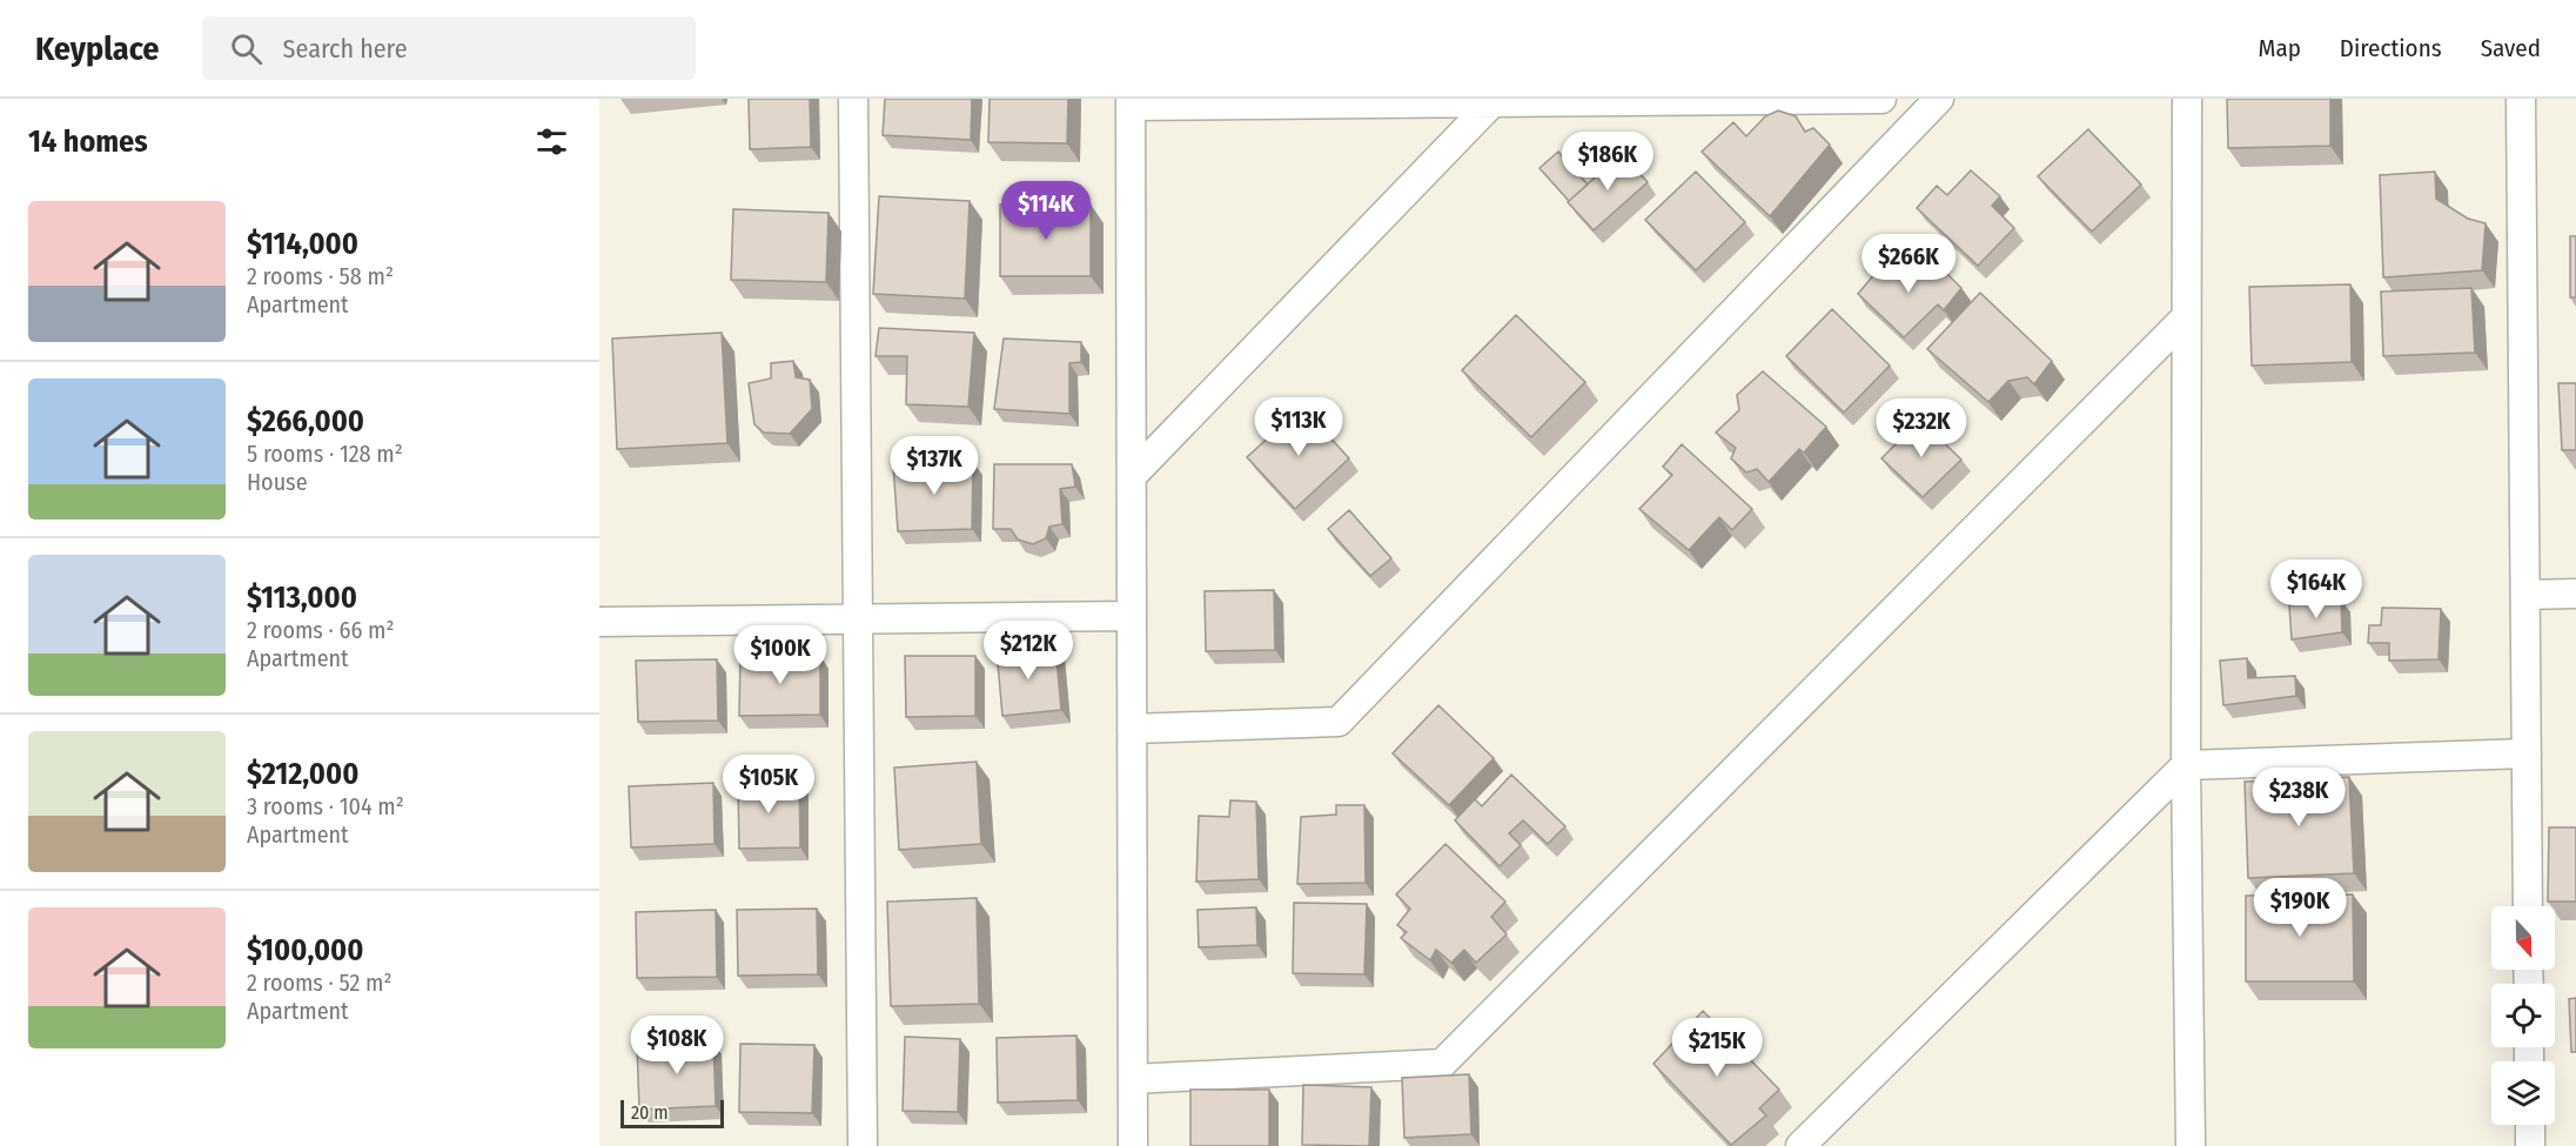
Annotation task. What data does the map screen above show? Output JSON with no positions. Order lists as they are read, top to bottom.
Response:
{
  "scale_bar": "20 m",
  "north": "bottom",
  "page": {
    "header": "Keyplace",
    "search": "Search here",
    "nav": ["Map", "Directions", "Saved"],
    "heading": "14 homes",
    "price": [
      "$186K",
      "$114K",
      "$266K",
      "$113K",
      "$232K",
      "$137K",
      "$164K",
      "$212K",
      "$100K",
      "$105K",
      "$238K",
      "$190K",
      "$108K",
      "$215K"
    ],
    "list": [
      {
        "name": "$114,000",
        "note": "2 rooms · 58 m² · Apartment"
      },
      {
        "name": "$266,000",
        "note": "5 rooms · 128 m² · House"
      },
      {
        "name": "$113,000",
        "note": "2 rooms · 66 m² · Apartment"
      },
      {
        "name": "$212,000",
        "note": "3 rooms · 104 m² · Apartment"
      },
      {
        "name": "$100,000",
        "note": "2 rooms · 52 m² · Apartment"
      }
    ],
    "scale": "20 m"
  }
}
